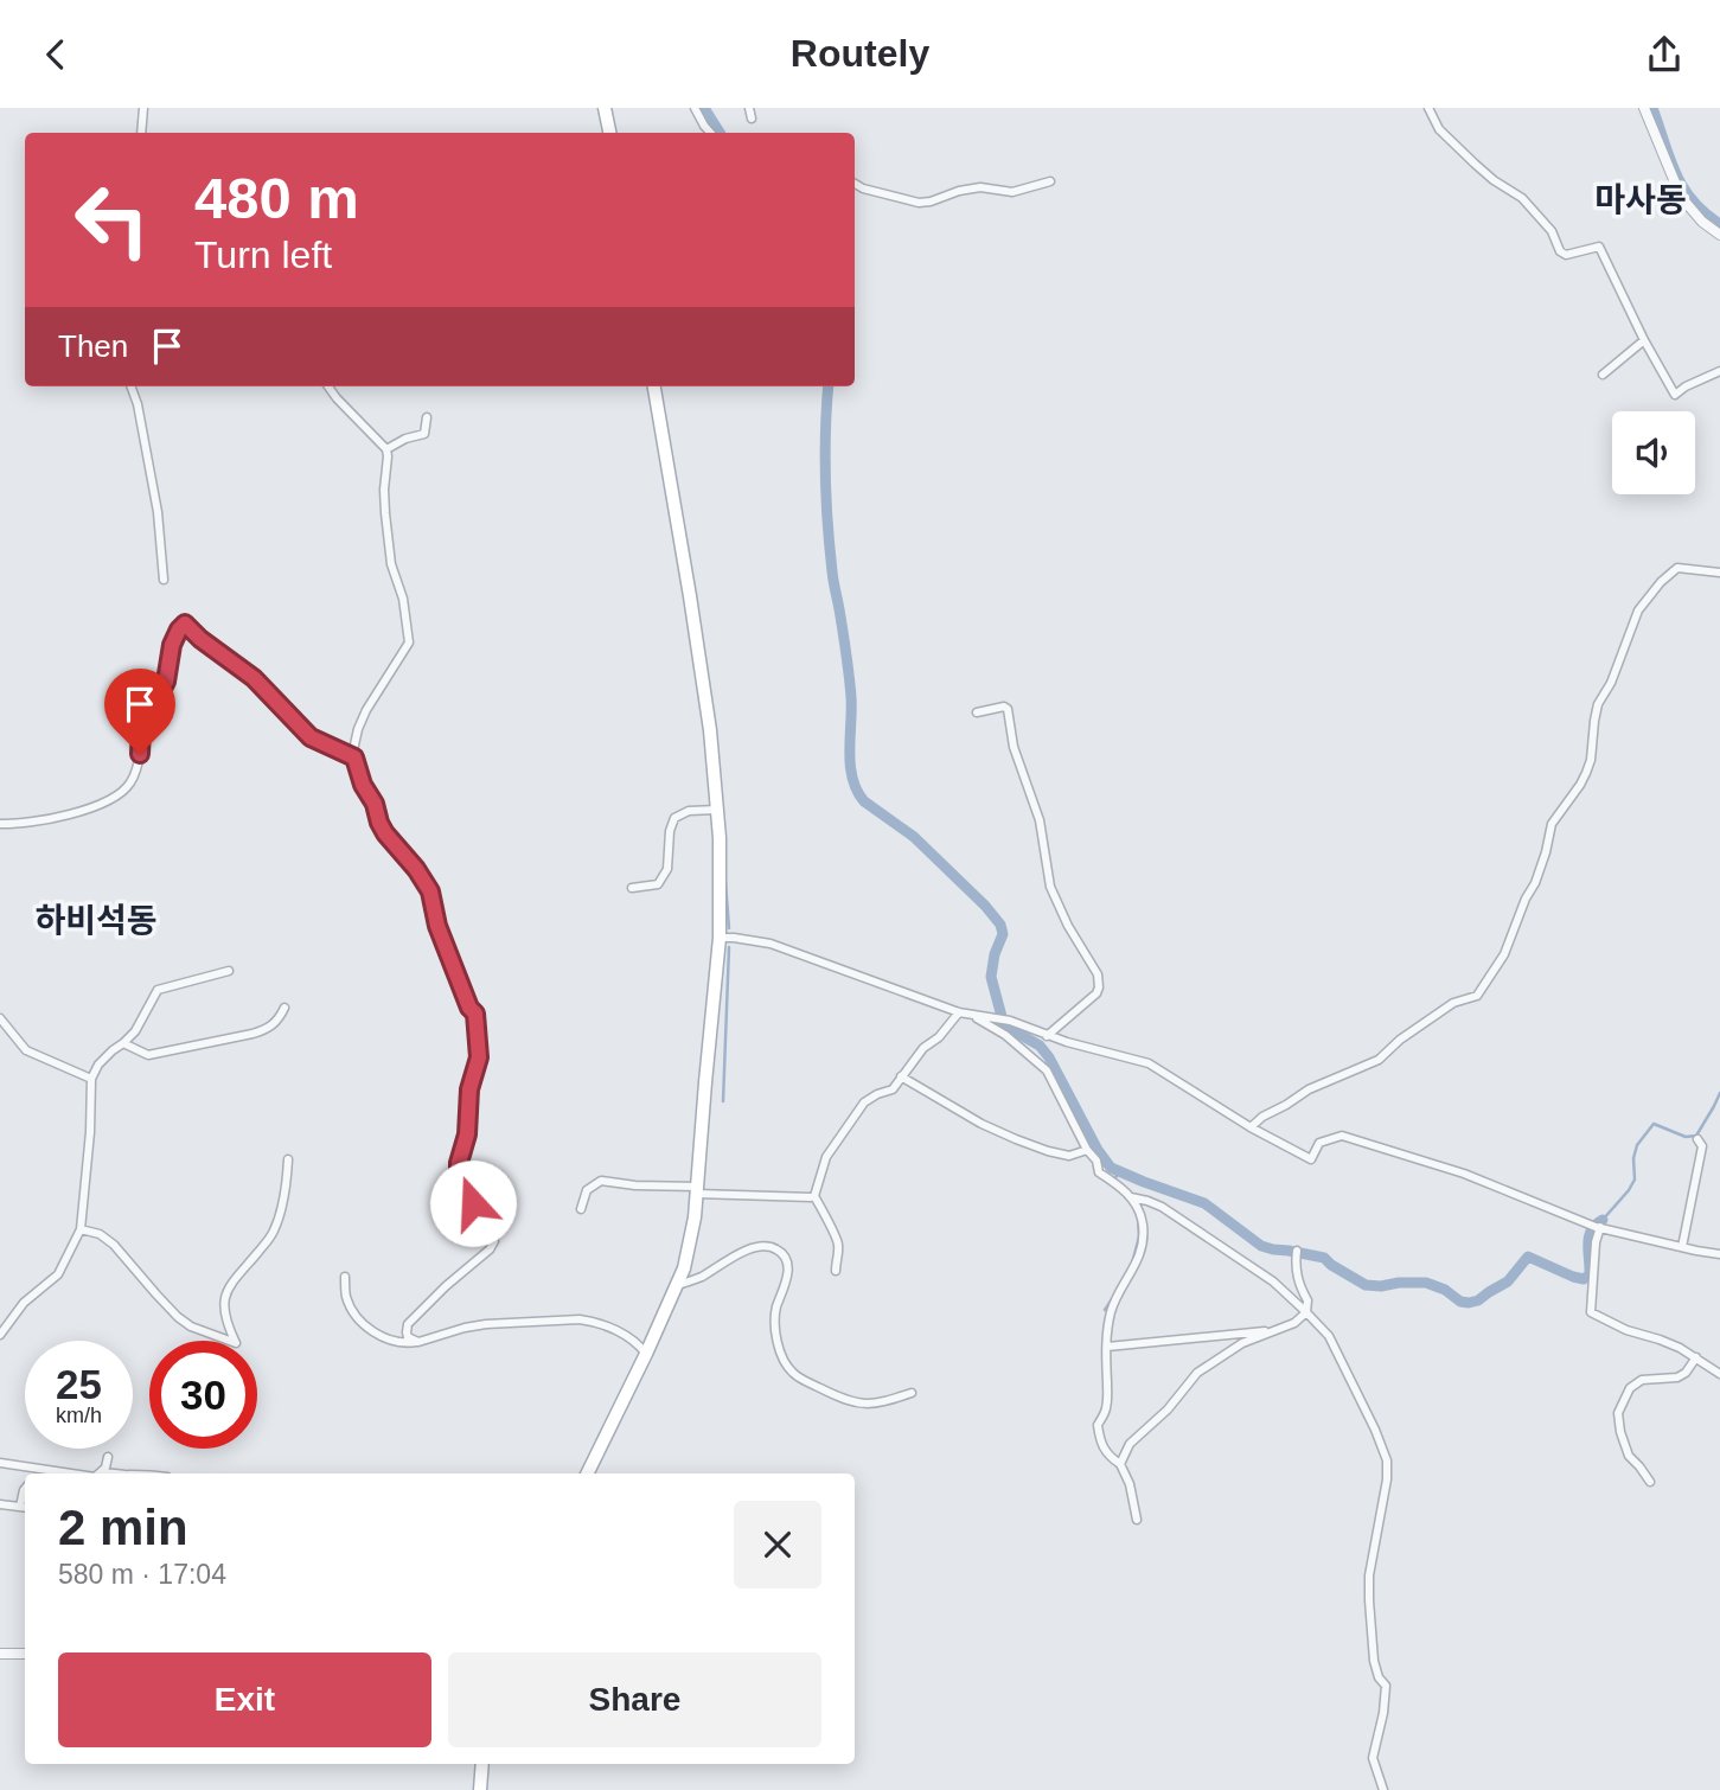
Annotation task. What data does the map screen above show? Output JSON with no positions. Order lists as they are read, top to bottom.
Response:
{
  "districts": ["마사동", "하비석동"],
  "page": {
    "header": "Routely",
    "turn": ["480 m", "Turn left"],
    "then": "Then",
    "speed": "25 km/h",
    "limit": "30",
    "heading": ["2 min", "580 m · 17:04"],
    "buttons": ["Exit", "Share"]
  }
}
